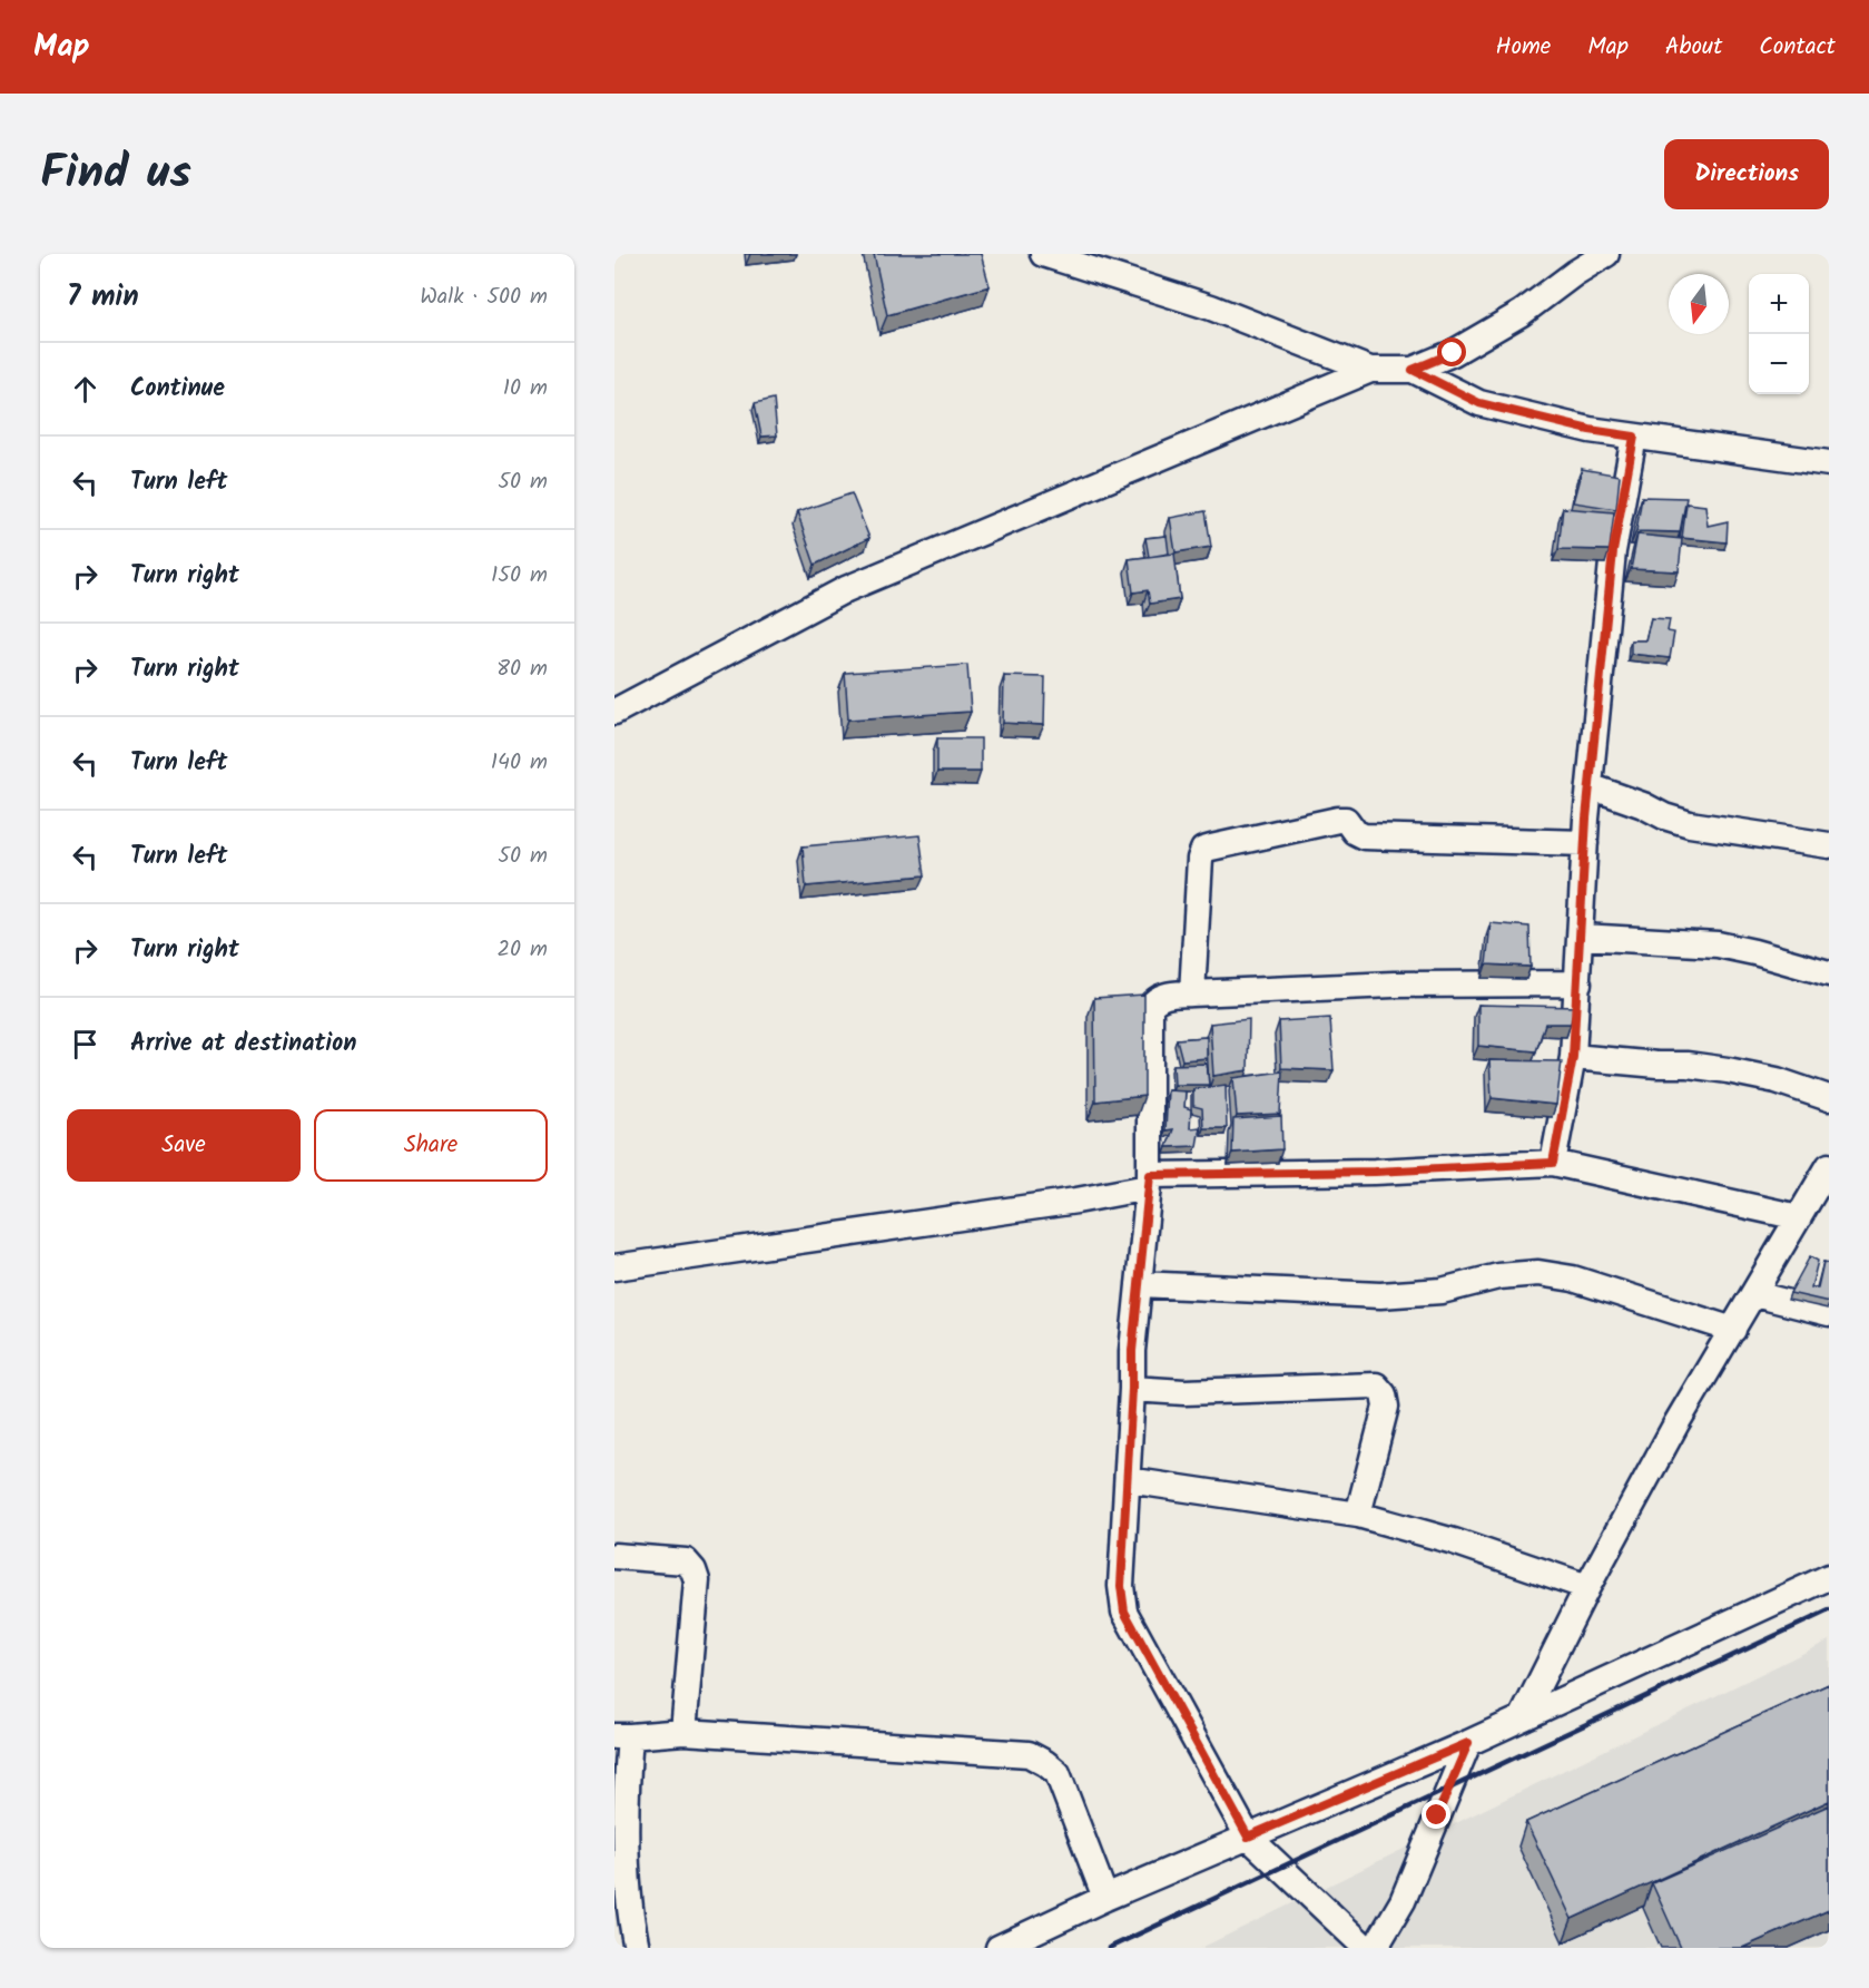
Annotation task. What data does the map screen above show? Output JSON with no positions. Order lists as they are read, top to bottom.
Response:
{
  "north": "bottom",
  "page": {
    "header": "Map",
    "nav": [
      "Home",
      "Map",
      "About",
      "Contact"
    ],
    "title": "Find us",
    "buttons": [
      "Directions",
      ["Save", "Share"]
    ],
    "heading": ["7 min", "Walk · 500 m"],
    "map_buttons": ["+", "−"],
    "list": [
      ["Continue", "10 m"],
      ["Turn left", "50 m"],
      ["Turn right", "150 m"],
      ["Turn right", "80 m"],
      ["Turn left", "140 m"],
      ["Turn left", "50 m"],
      ["Turn right", "20 m"],
      "Arrive at destination"
    ]
  }
}
